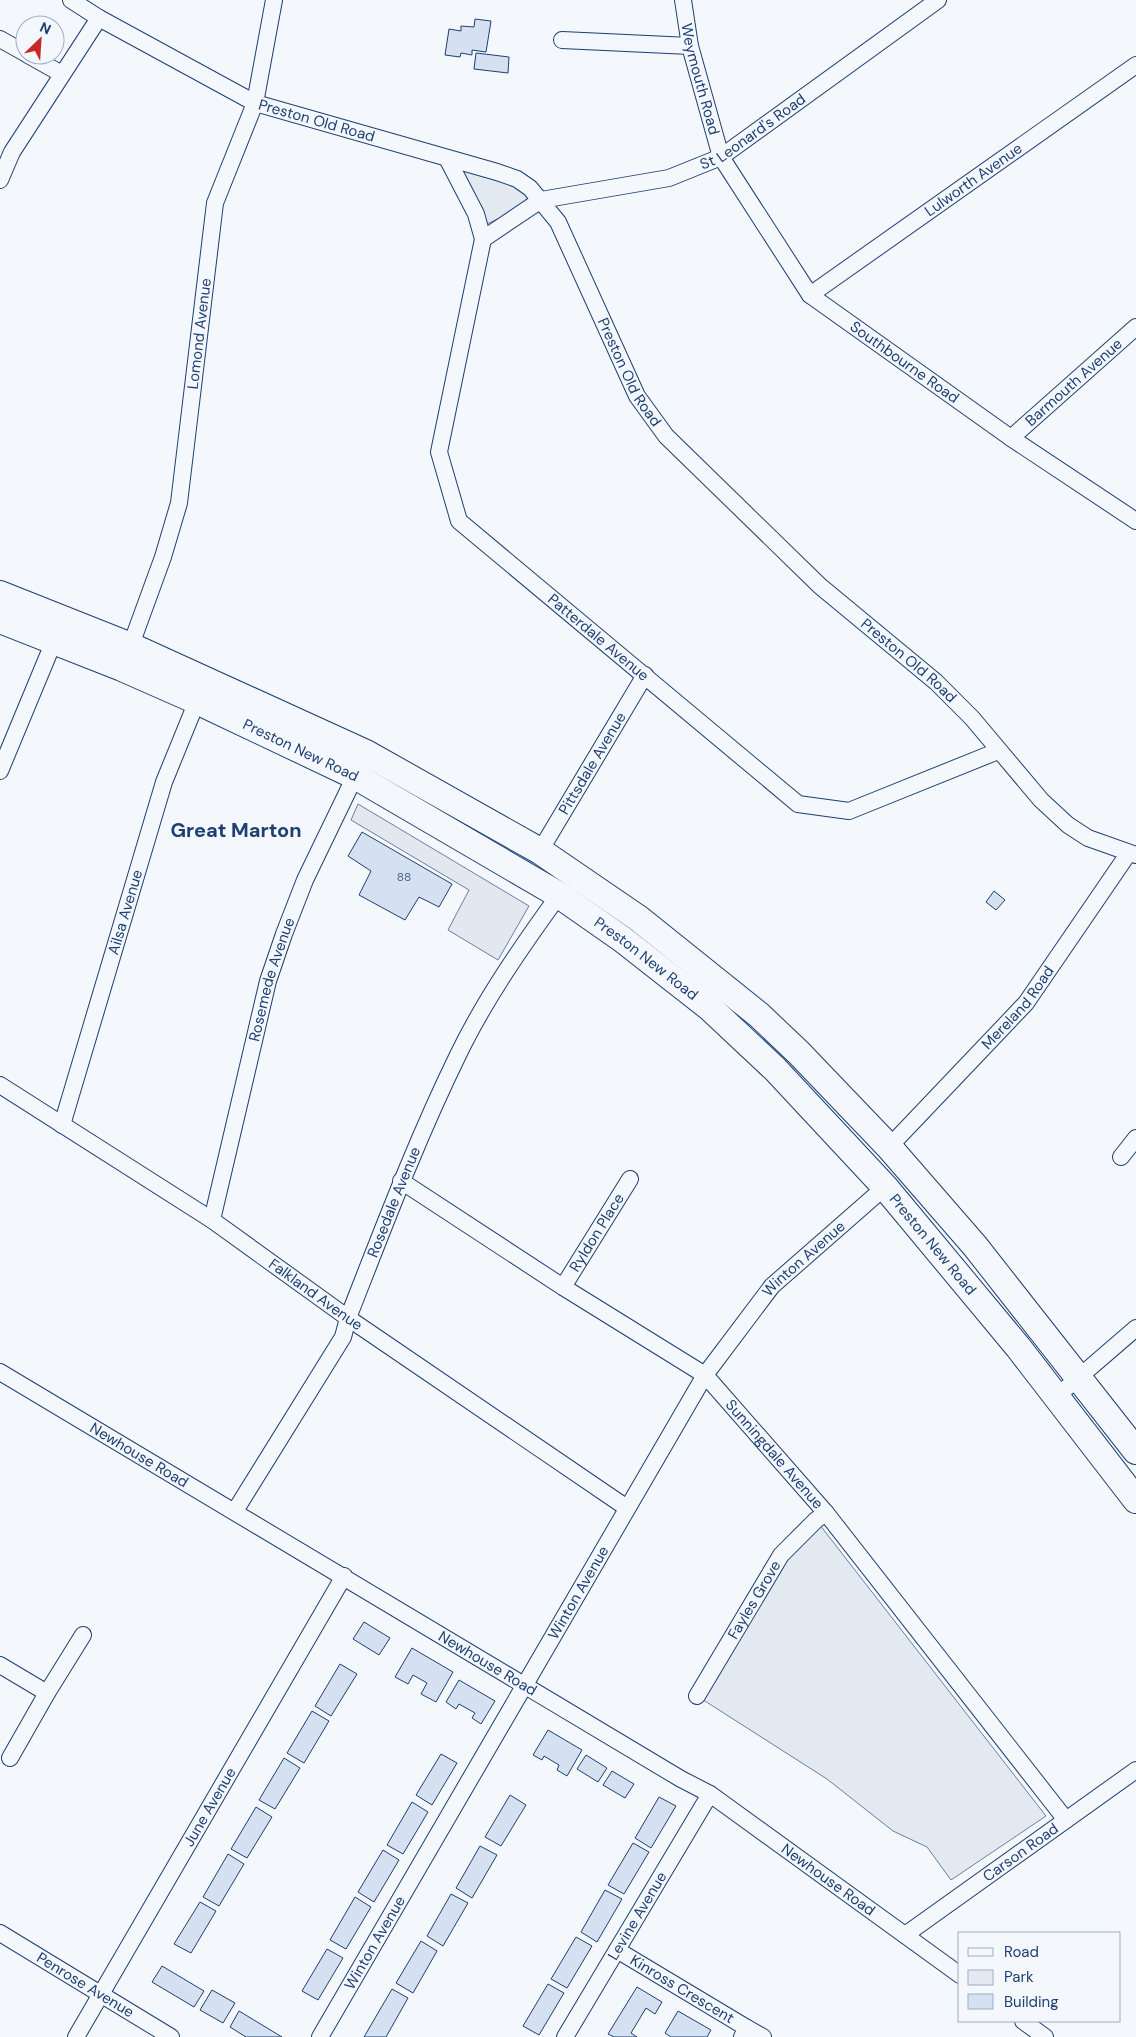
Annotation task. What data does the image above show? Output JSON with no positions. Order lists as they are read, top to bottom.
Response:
{
  "streets": {
    "highway": ["Preston New Road"],
    "street": [
      "Weymouth Road",
      "Preston Old Road",
      "St Leonard's Road",
      "Lulworth Avenue",
      "Lomond Avenue",
      "Southbourne Road",
      "Barmouth Avenue",
      "Patterdale Avenue",
      "Pittsdale Avenue",
      "Ailsa Avenue",
      "Rosemede Avenue",
      "Mereland Road",
      "Rosedale Avenue",
      "Ryldon Place",
      "Winton Avenue",
      "Falkland Avenue",
      "Newhouse Road",
      "Sunningdale Avenue",
      "Fayles Grove",
      "June Avenue",
      "Carson Road",
      "Levine Avenue",
      "Penrose Avenue",
      "Kinross Crescent"
    ]
  },
  "crossings": [
    ["Weymouth Road", "St Leonard's Road"],
    ["Weymouth Road", "Southbourne Road"],
    ["Preston Old Road", "St Leonard's Road"],
    ["Preston Old Road", "Lomond Avenue"],
    ["Preston Old Road", "Patterdale Avenue"],
    ["Preston Old Road", "Mereland Road"],
    ["St Leonard's Road", "Southbourne Road"],
    ["Lulworth Avenue", "Southbourne Road"],
    ["Lomond Avenue", "Preston New Road"],
    ["Southbourne Road", "Barmouth Avenue"],
    ["Patterdale Avenue", "Pittsdale Avenue"],
    ["Preston New Road", "Pittsdale Avenue"],
    ["Preston New Road", "Ailsa Avenue"],
    ["Preston New Road", "Rosemede Avenue"],
    ["Preston New Road", "Mereland Road"],
    ["Preston New Road", "Rosedale Avenue"],
    ["Preston New Road", "Winton Avenue"],
    ["Ailsa Avenue", "Falkland Avenue"],
    ["Rosemede Avenue", "Falkland Avenue"],
    ["Rosedale Avenue", "Falkland Avenue"],
    ["Rosedale Avenue", "Newhouse Road"],
    ["Rosedale Avenue", "Sunningdale Avenue"],
    ["Ryldon Place", "Sunningdale Avenue"],
    ["Winton Avenue", "Falkland Avenue"],
    ["Winton Avenue", "Newhouse Road"],
    ["Winton Avenue", "Sunningdale Avenue"],
    ["Newhouse Road", "June Avenue"],
    ["Newhouse Road", "Carson Road"],
    ["Newhouse Road", "Levine Avenue"],
    ["Sunningdale Avenue", "Fayles Grove"],
    ["Sunningdale Avenue", "Carson Road"],
    ["June Avenue", "Penrose Avenue"],
    ["Levine Avenue", "Kinross Crescent"]
  ],
  "districts": ["Great Marton"],
  "house_numbers": ["88"],
  "legend": ["Road", "Park", "Building"],
  "north": "top right"
}
